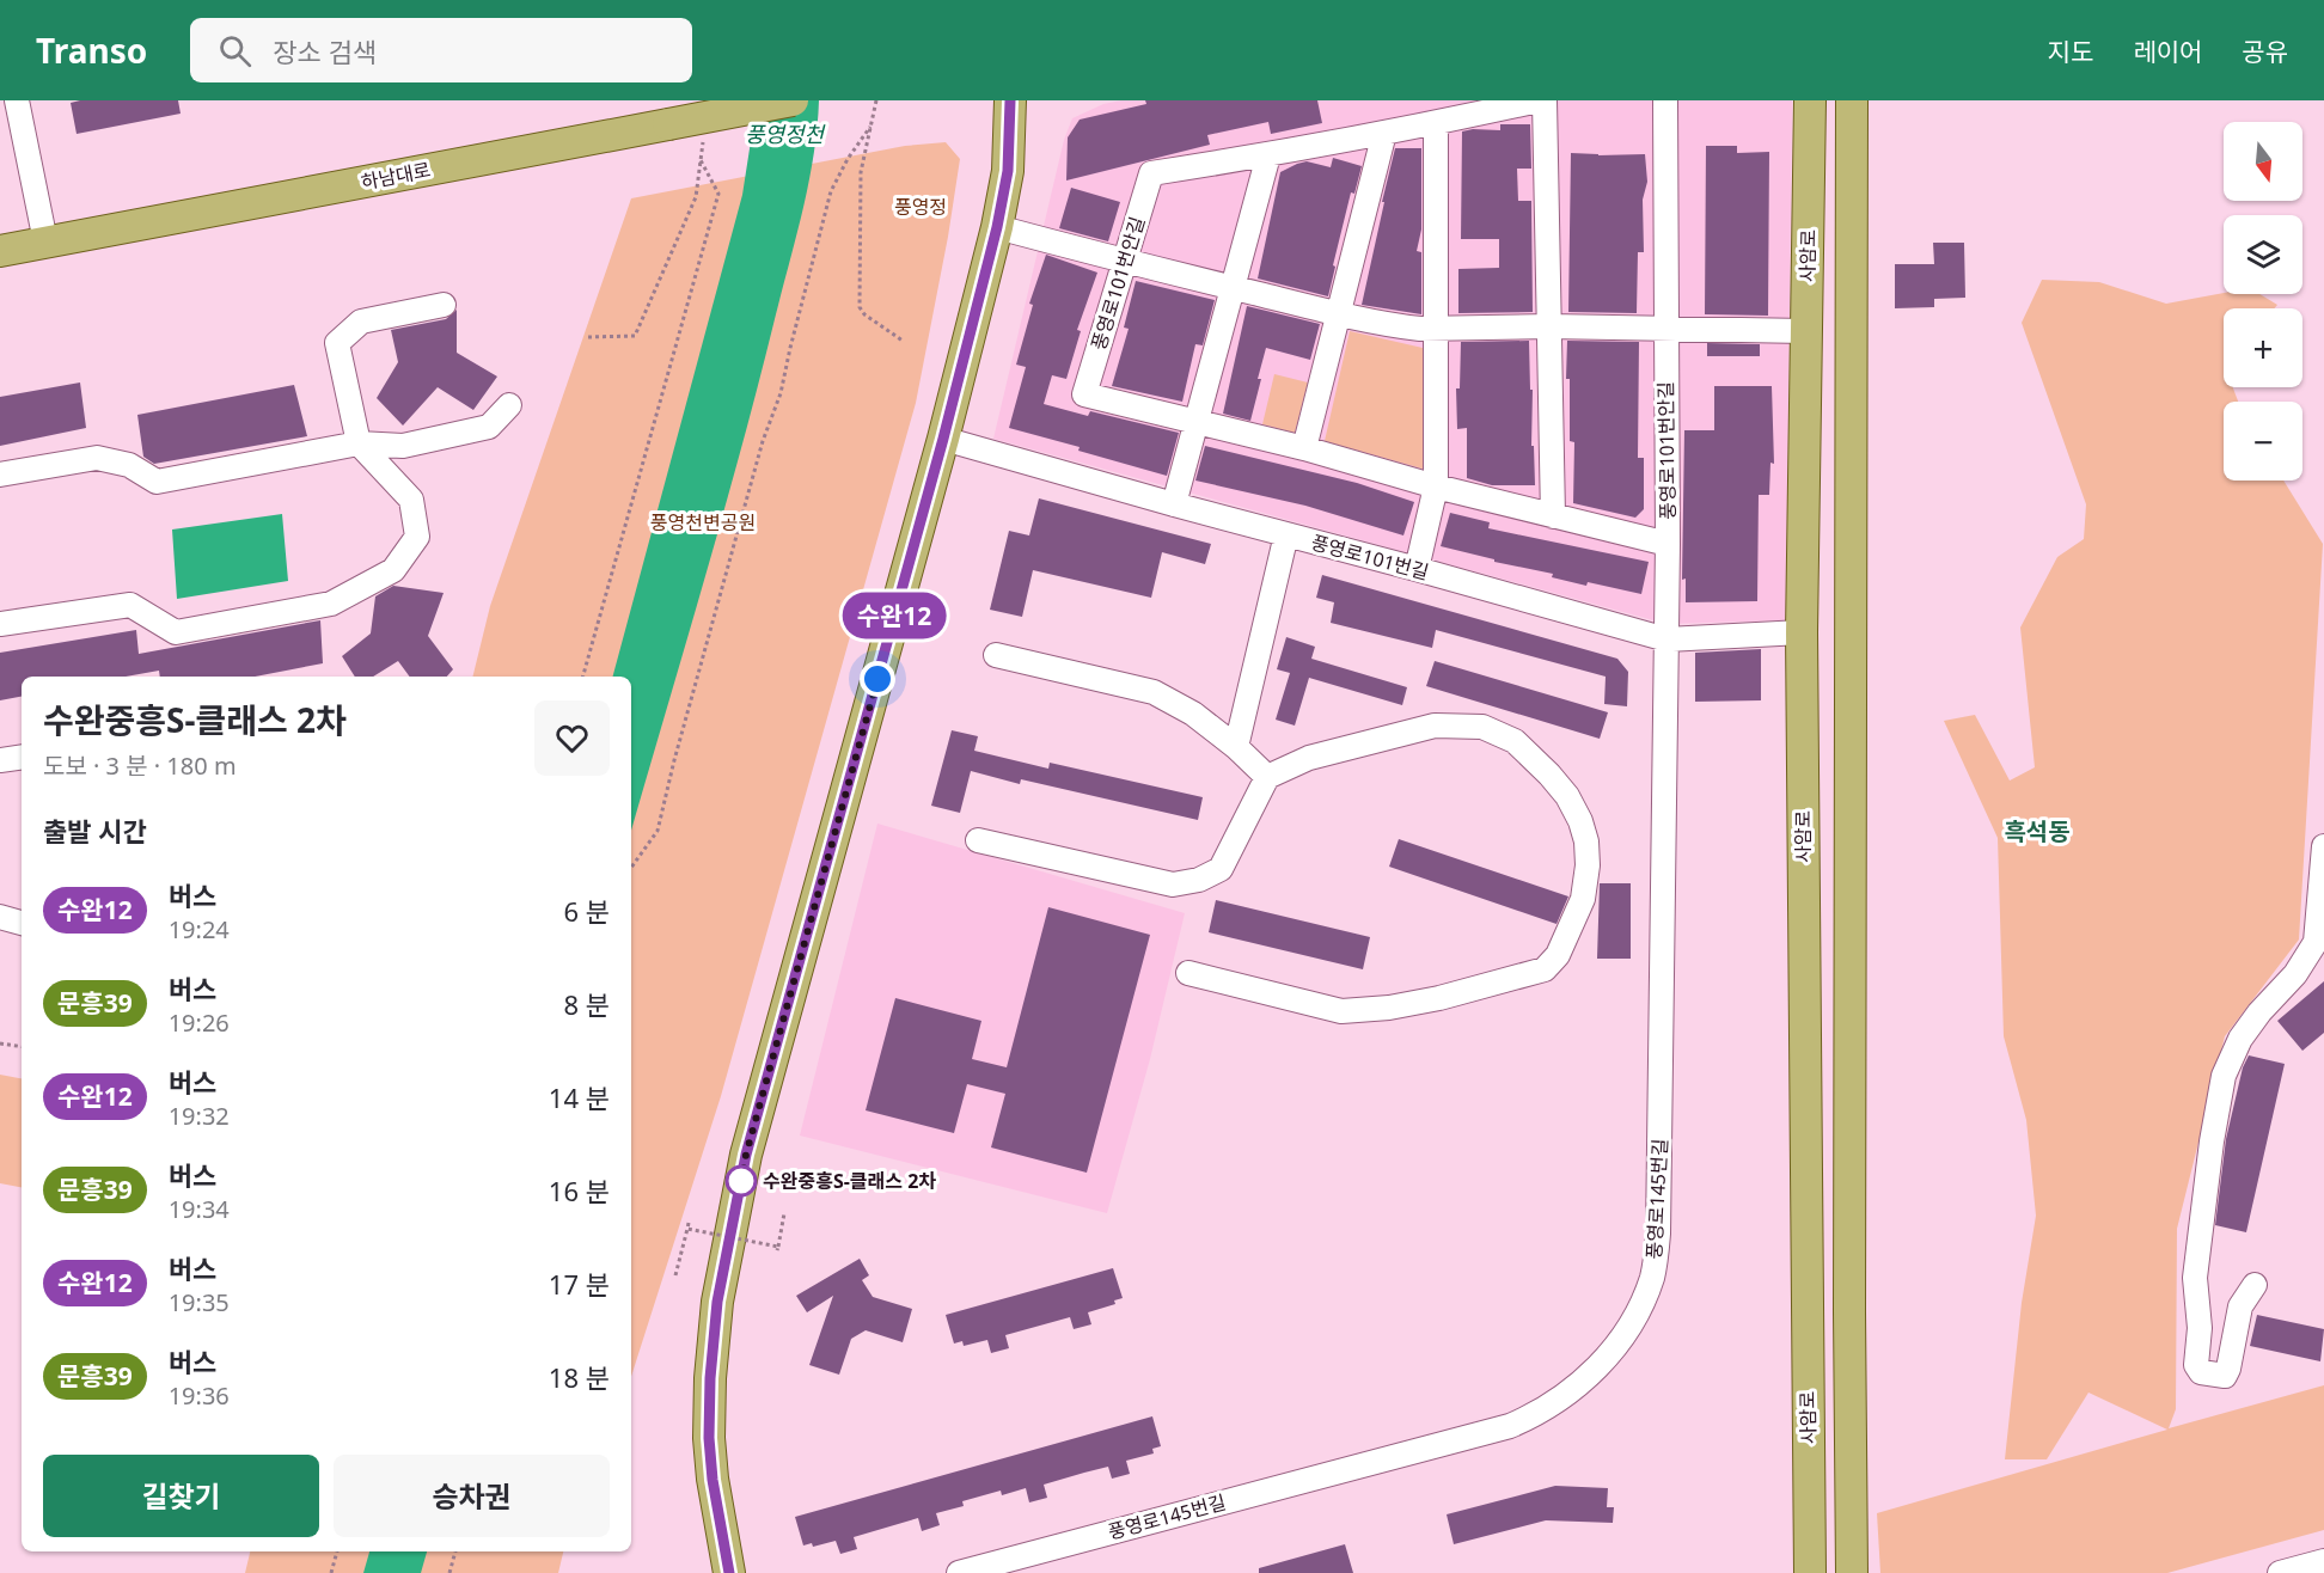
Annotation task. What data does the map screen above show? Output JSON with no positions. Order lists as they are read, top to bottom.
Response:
{
  "streets": {
    "main road": ["하남대로", "사암로"],
    "street": ["풍영로101번안길", "풍영로101번길", "풍영로145번길"]
  },
  "crossings": [
    ["사암로", "풍영로101번길"],
    ["풍영로101번안길", "풍영로101번길"],
    ["풍영로101번안길", "풍영로145번길"],
    ["풍영로101번길", "풍영로145번길"]
  ],
  "districts": ["흑석동"],
  "water": ["풍영정천"],
  "parks": ["풍영정", "풍영천변공원"],
  "places": ["수완중흥S-클래스 2차"],
  "lines": ["bus line 수완12"],
  "north": "bottom",
  "page": {
    "header": "Transo",
    "search": "장소 검색",
    "nav": ["지도", "레이어", "공유"],
    "on_map": "수완12",
    "map_buttons": ["+", "−"],
    "heading": [
      ["수완중흥S-클래스 2차", "도보 · 3 분 · 180 m"],
      "출발 시간"
    ],
    "list": [
      {
        "mark": "수완12",
        "name": "버스",
        "note": "19:24",
        "value": "6 분"
      },
      {
        "mark": "문흥39",
        "name": "버스",
        "note": "19:26",
        "value": "8 분"
      },
      {
        "mark": "수완12",
        "name": "버스",
        "note": "19:32",
        "value": "14 분"
      },
      {
        "mark": "문흥39",
        "name": "버스",
        "note": "19:34",
        "value": "16 분"
      },
      {
        "mark": "수완12",
        "name": "버스",
        "note": "19:35",
        "value": "17 분"
      },
      {
        "mark": "문흥39",
        "name": "버스",
        "note": "19:36",
        "value": "18 분"
      }
    ],
    "buttons": ["길찾기", "승차권"]
  }
}
